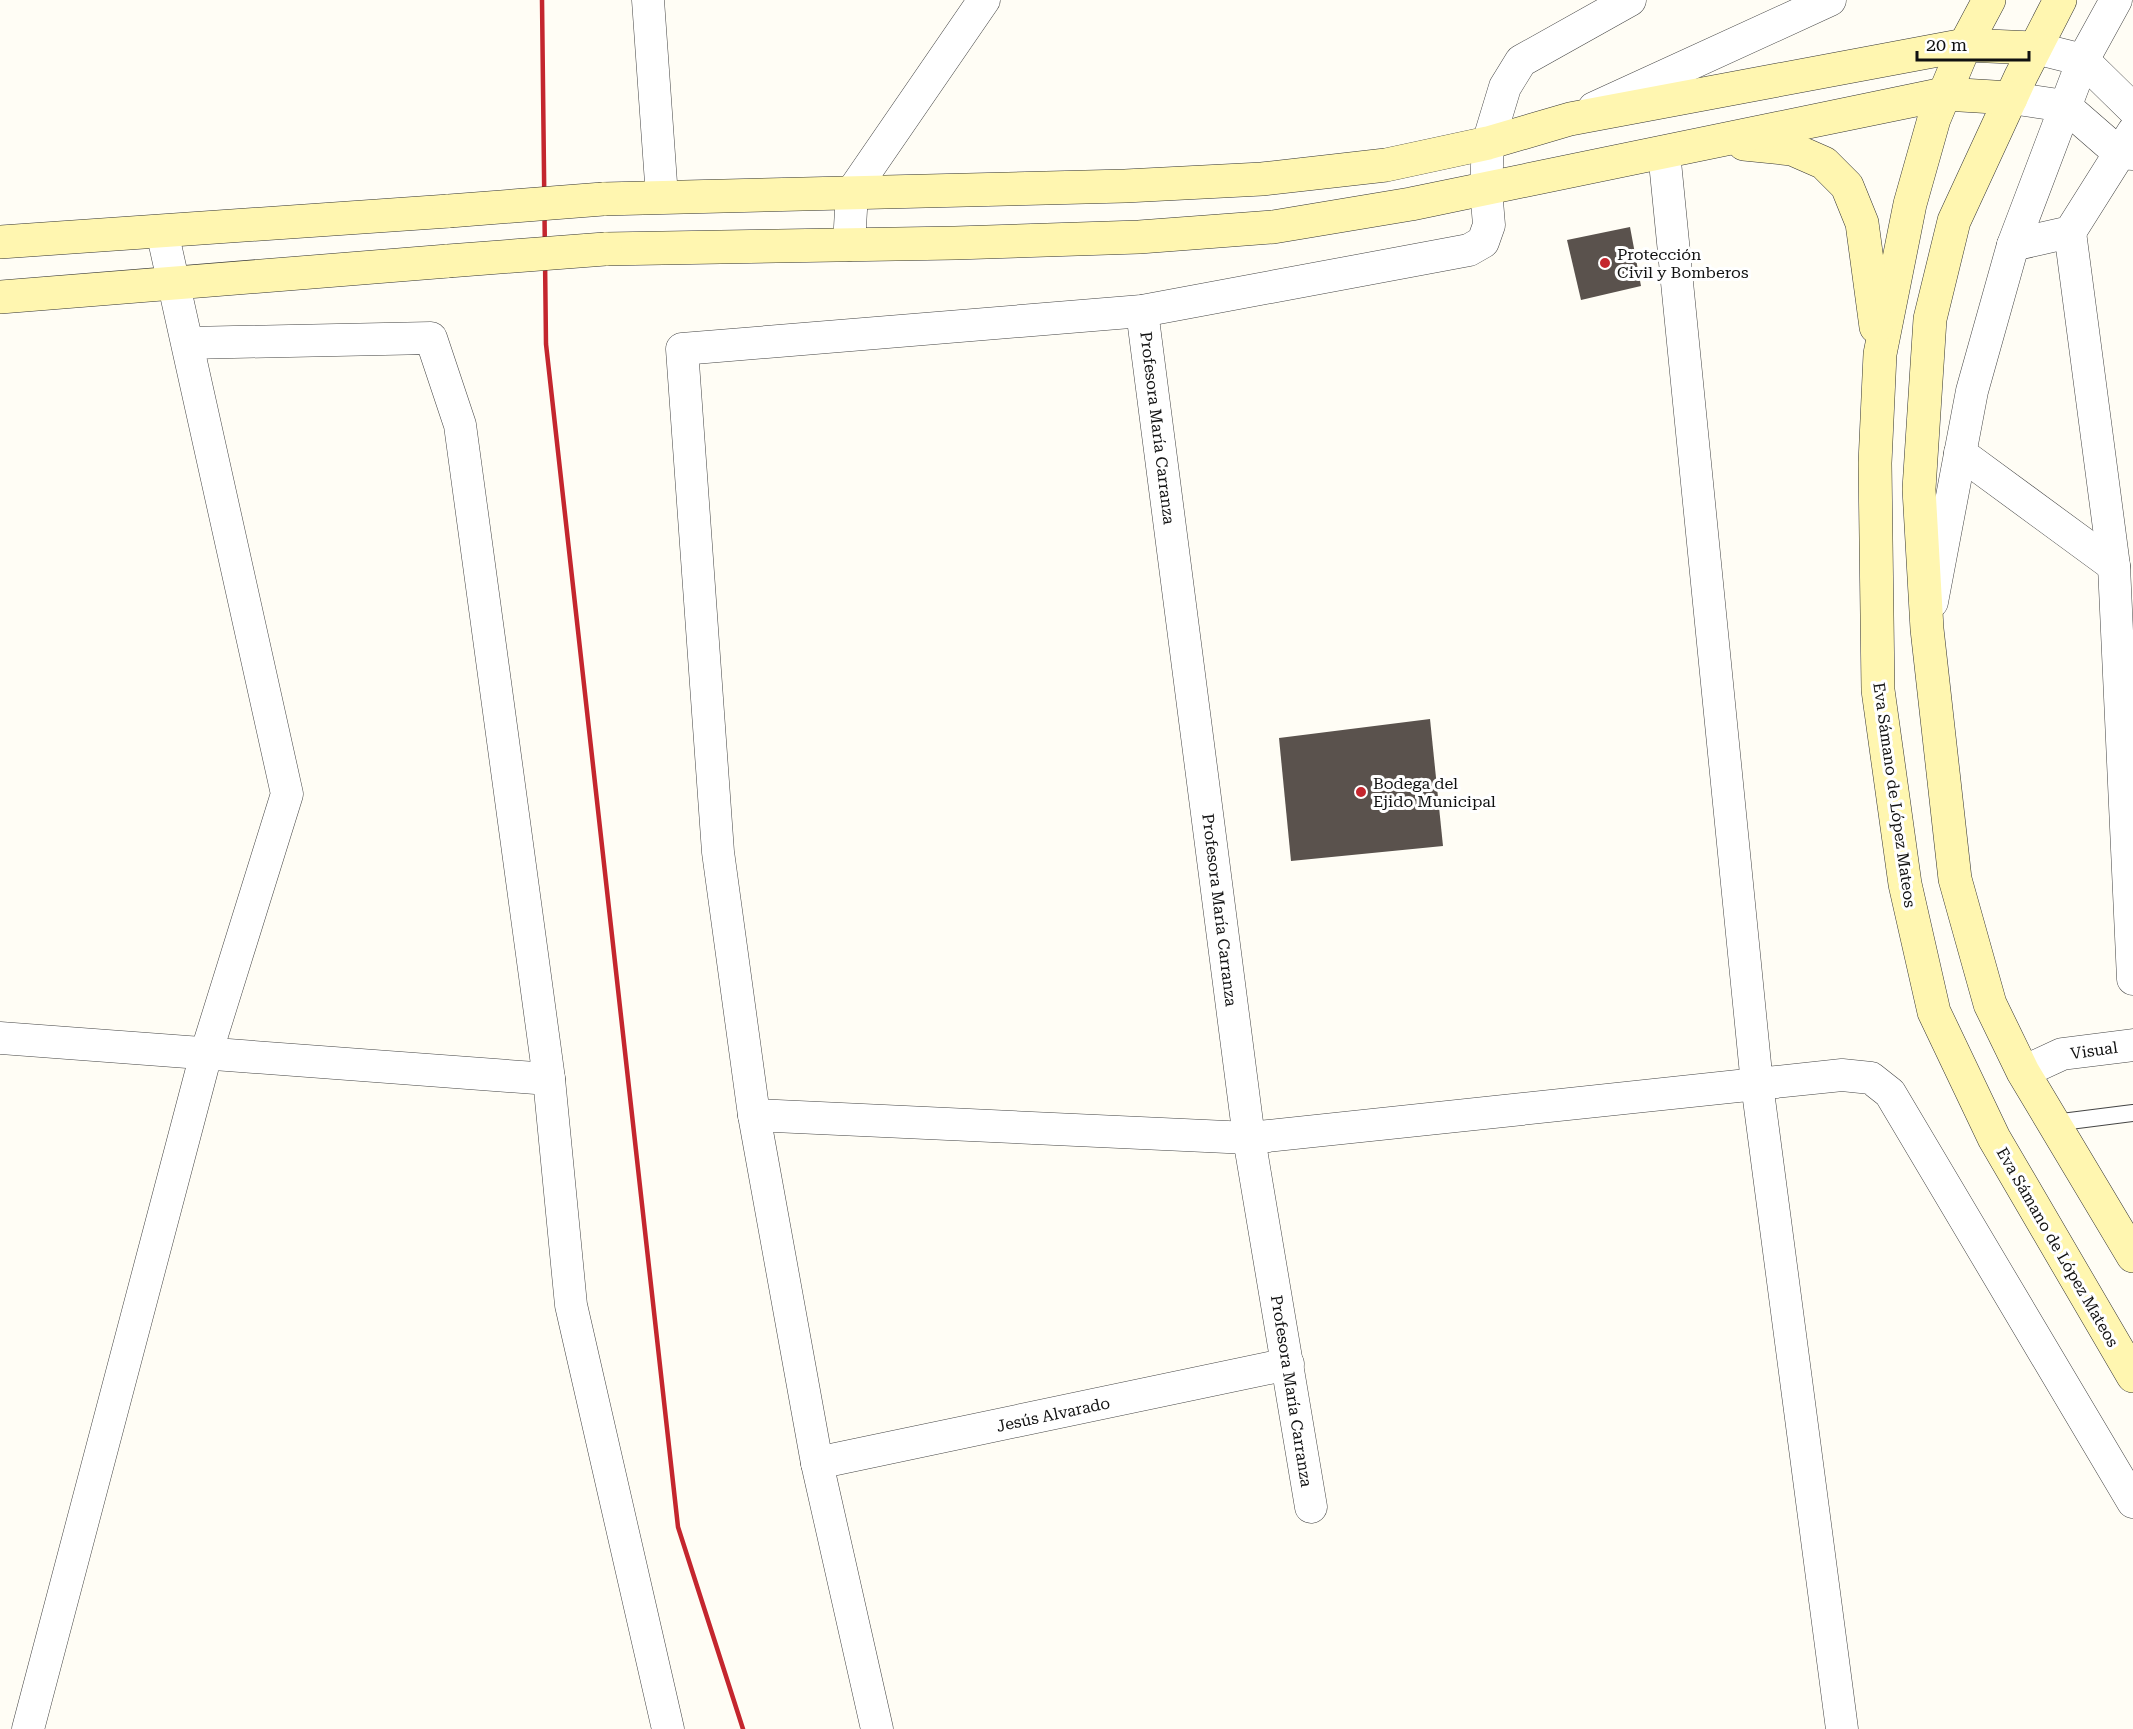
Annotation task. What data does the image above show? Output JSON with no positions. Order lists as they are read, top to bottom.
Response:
{
  "streets": {
    "main road": ["Eva Sámano de López Mateos"],
    "street": ["Profesora María Carranza", "Visual", "Jesús Alvarado"]
  },
  "crossings": [
    ["Profesora María Carranza", "Jesús Alvarado"]
  ],
  "places": ["Protección Civil y Bomberos", "Bodega del Ejido Municipal"],
  "scale_bar": "20 m"
}
